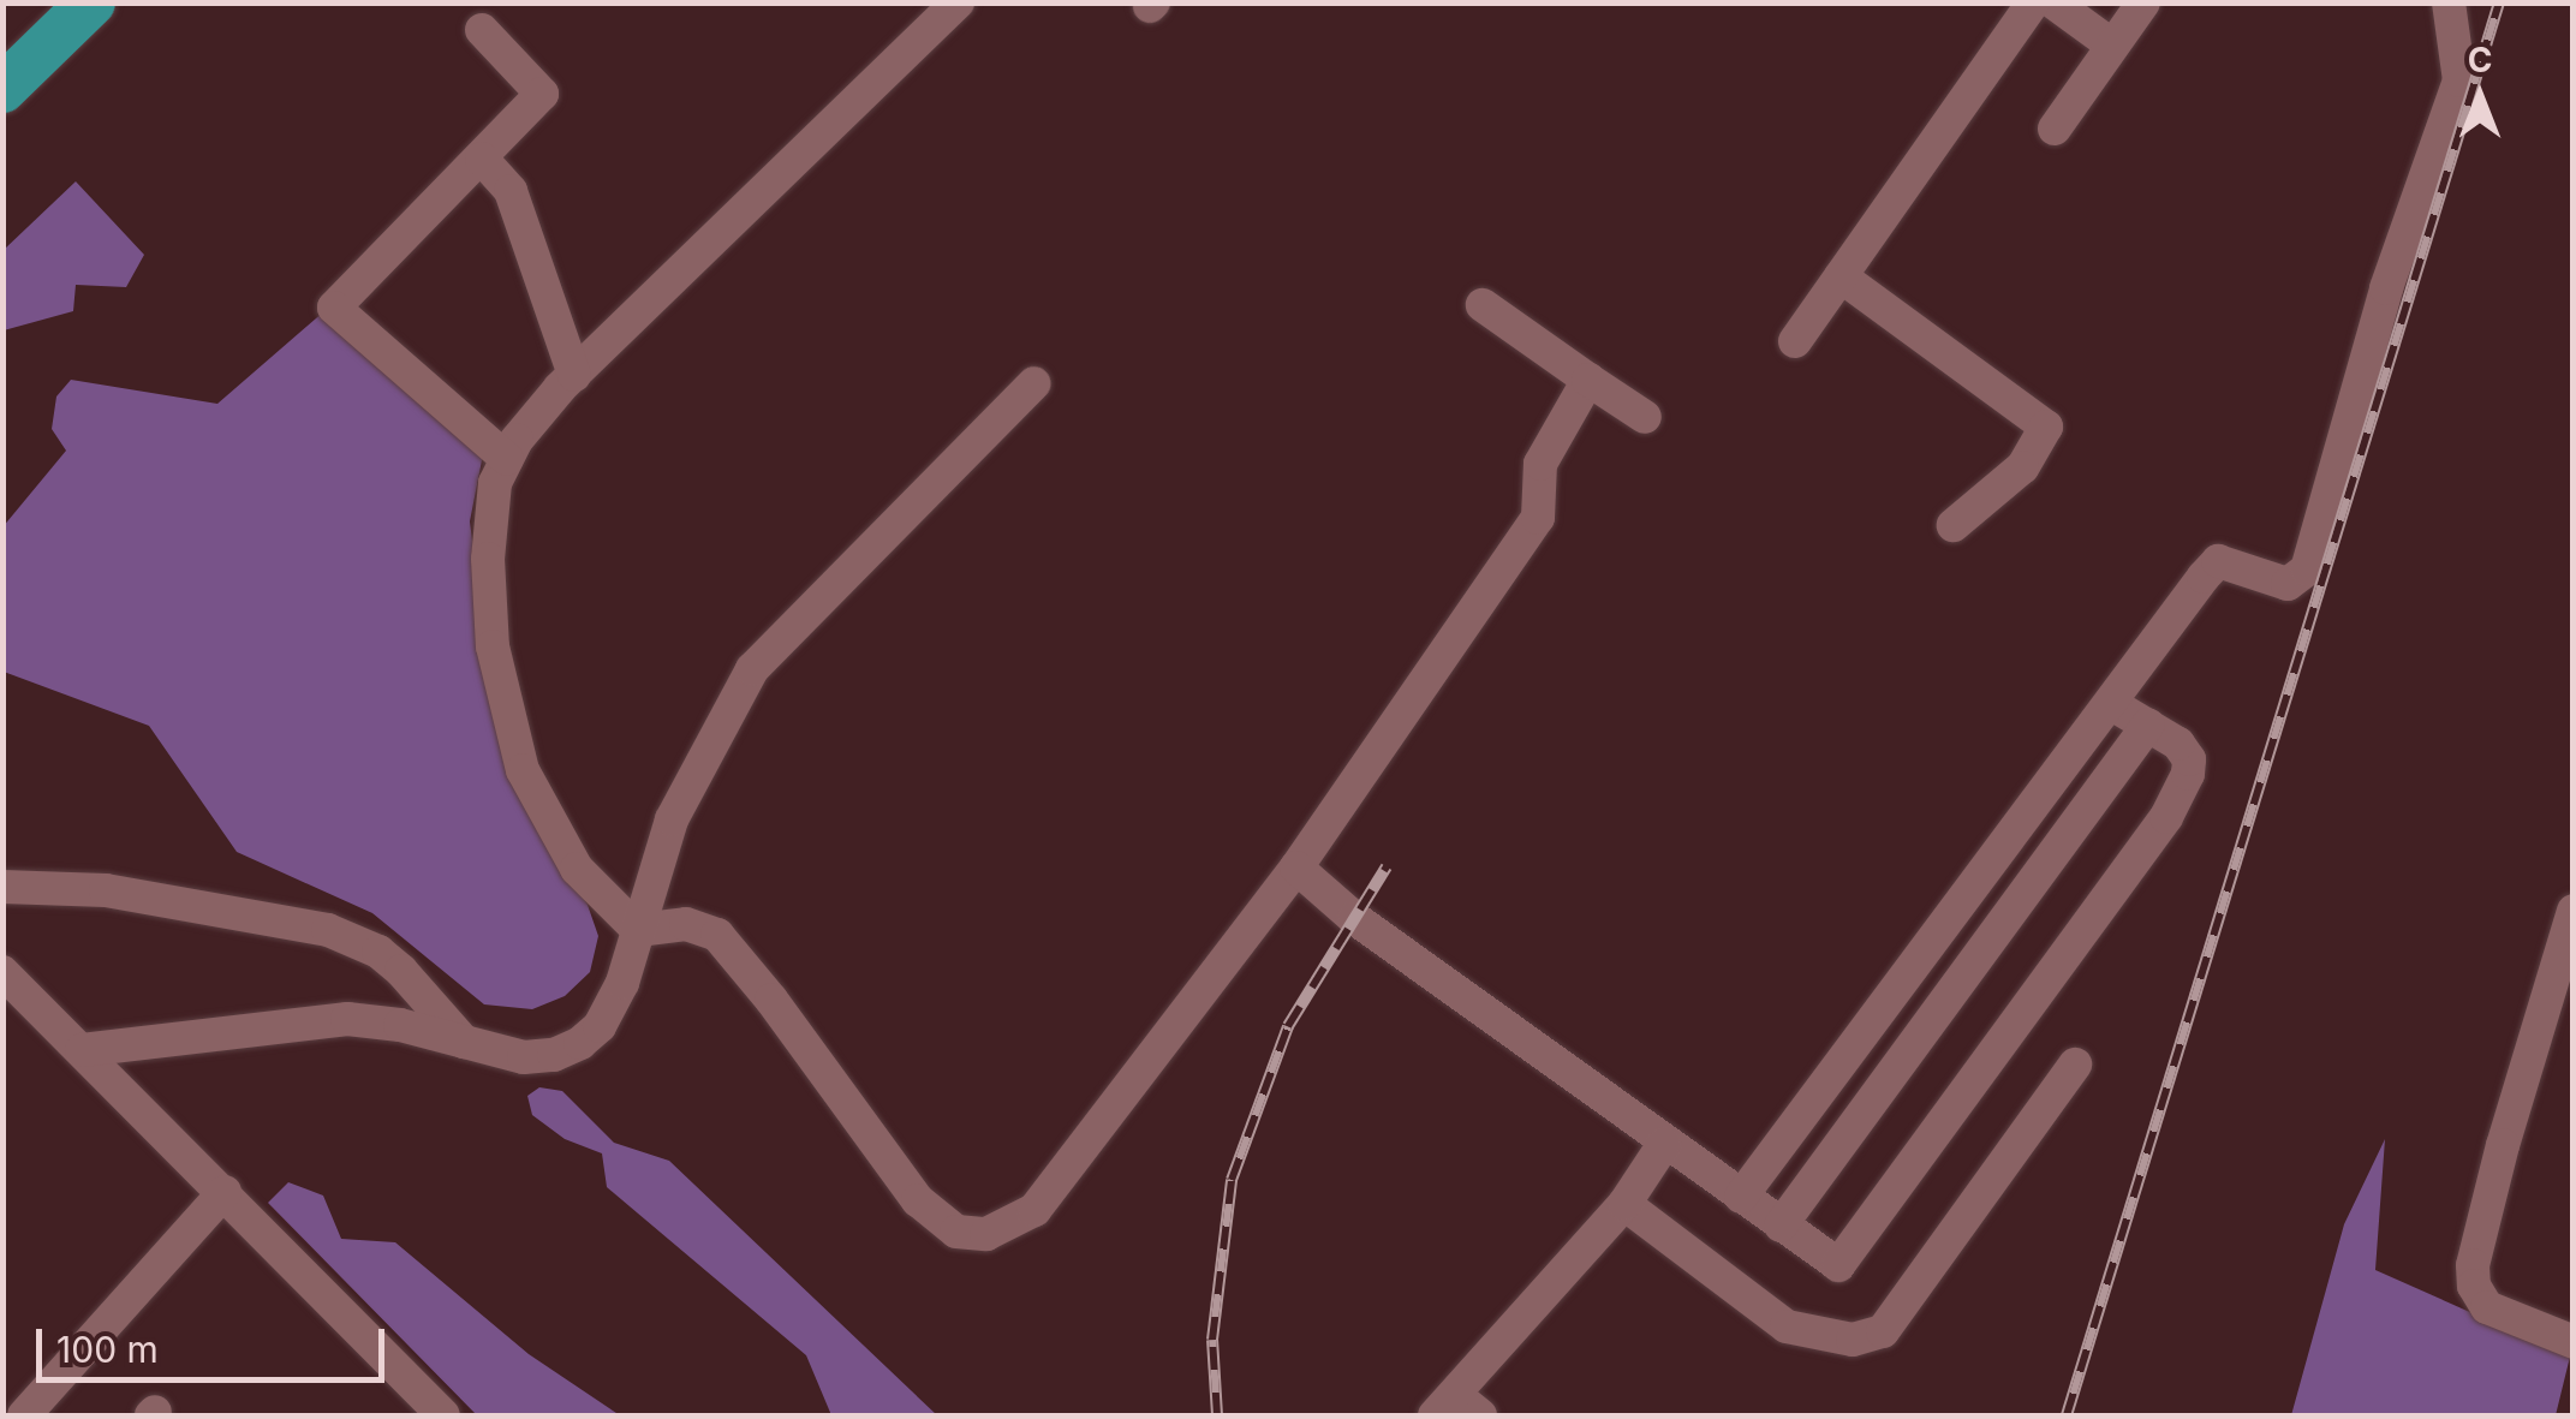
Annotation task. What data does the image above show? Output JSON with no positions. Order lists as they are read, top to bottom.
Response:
{
  "scale_bar": "100 m",
  "north": "top"
}
